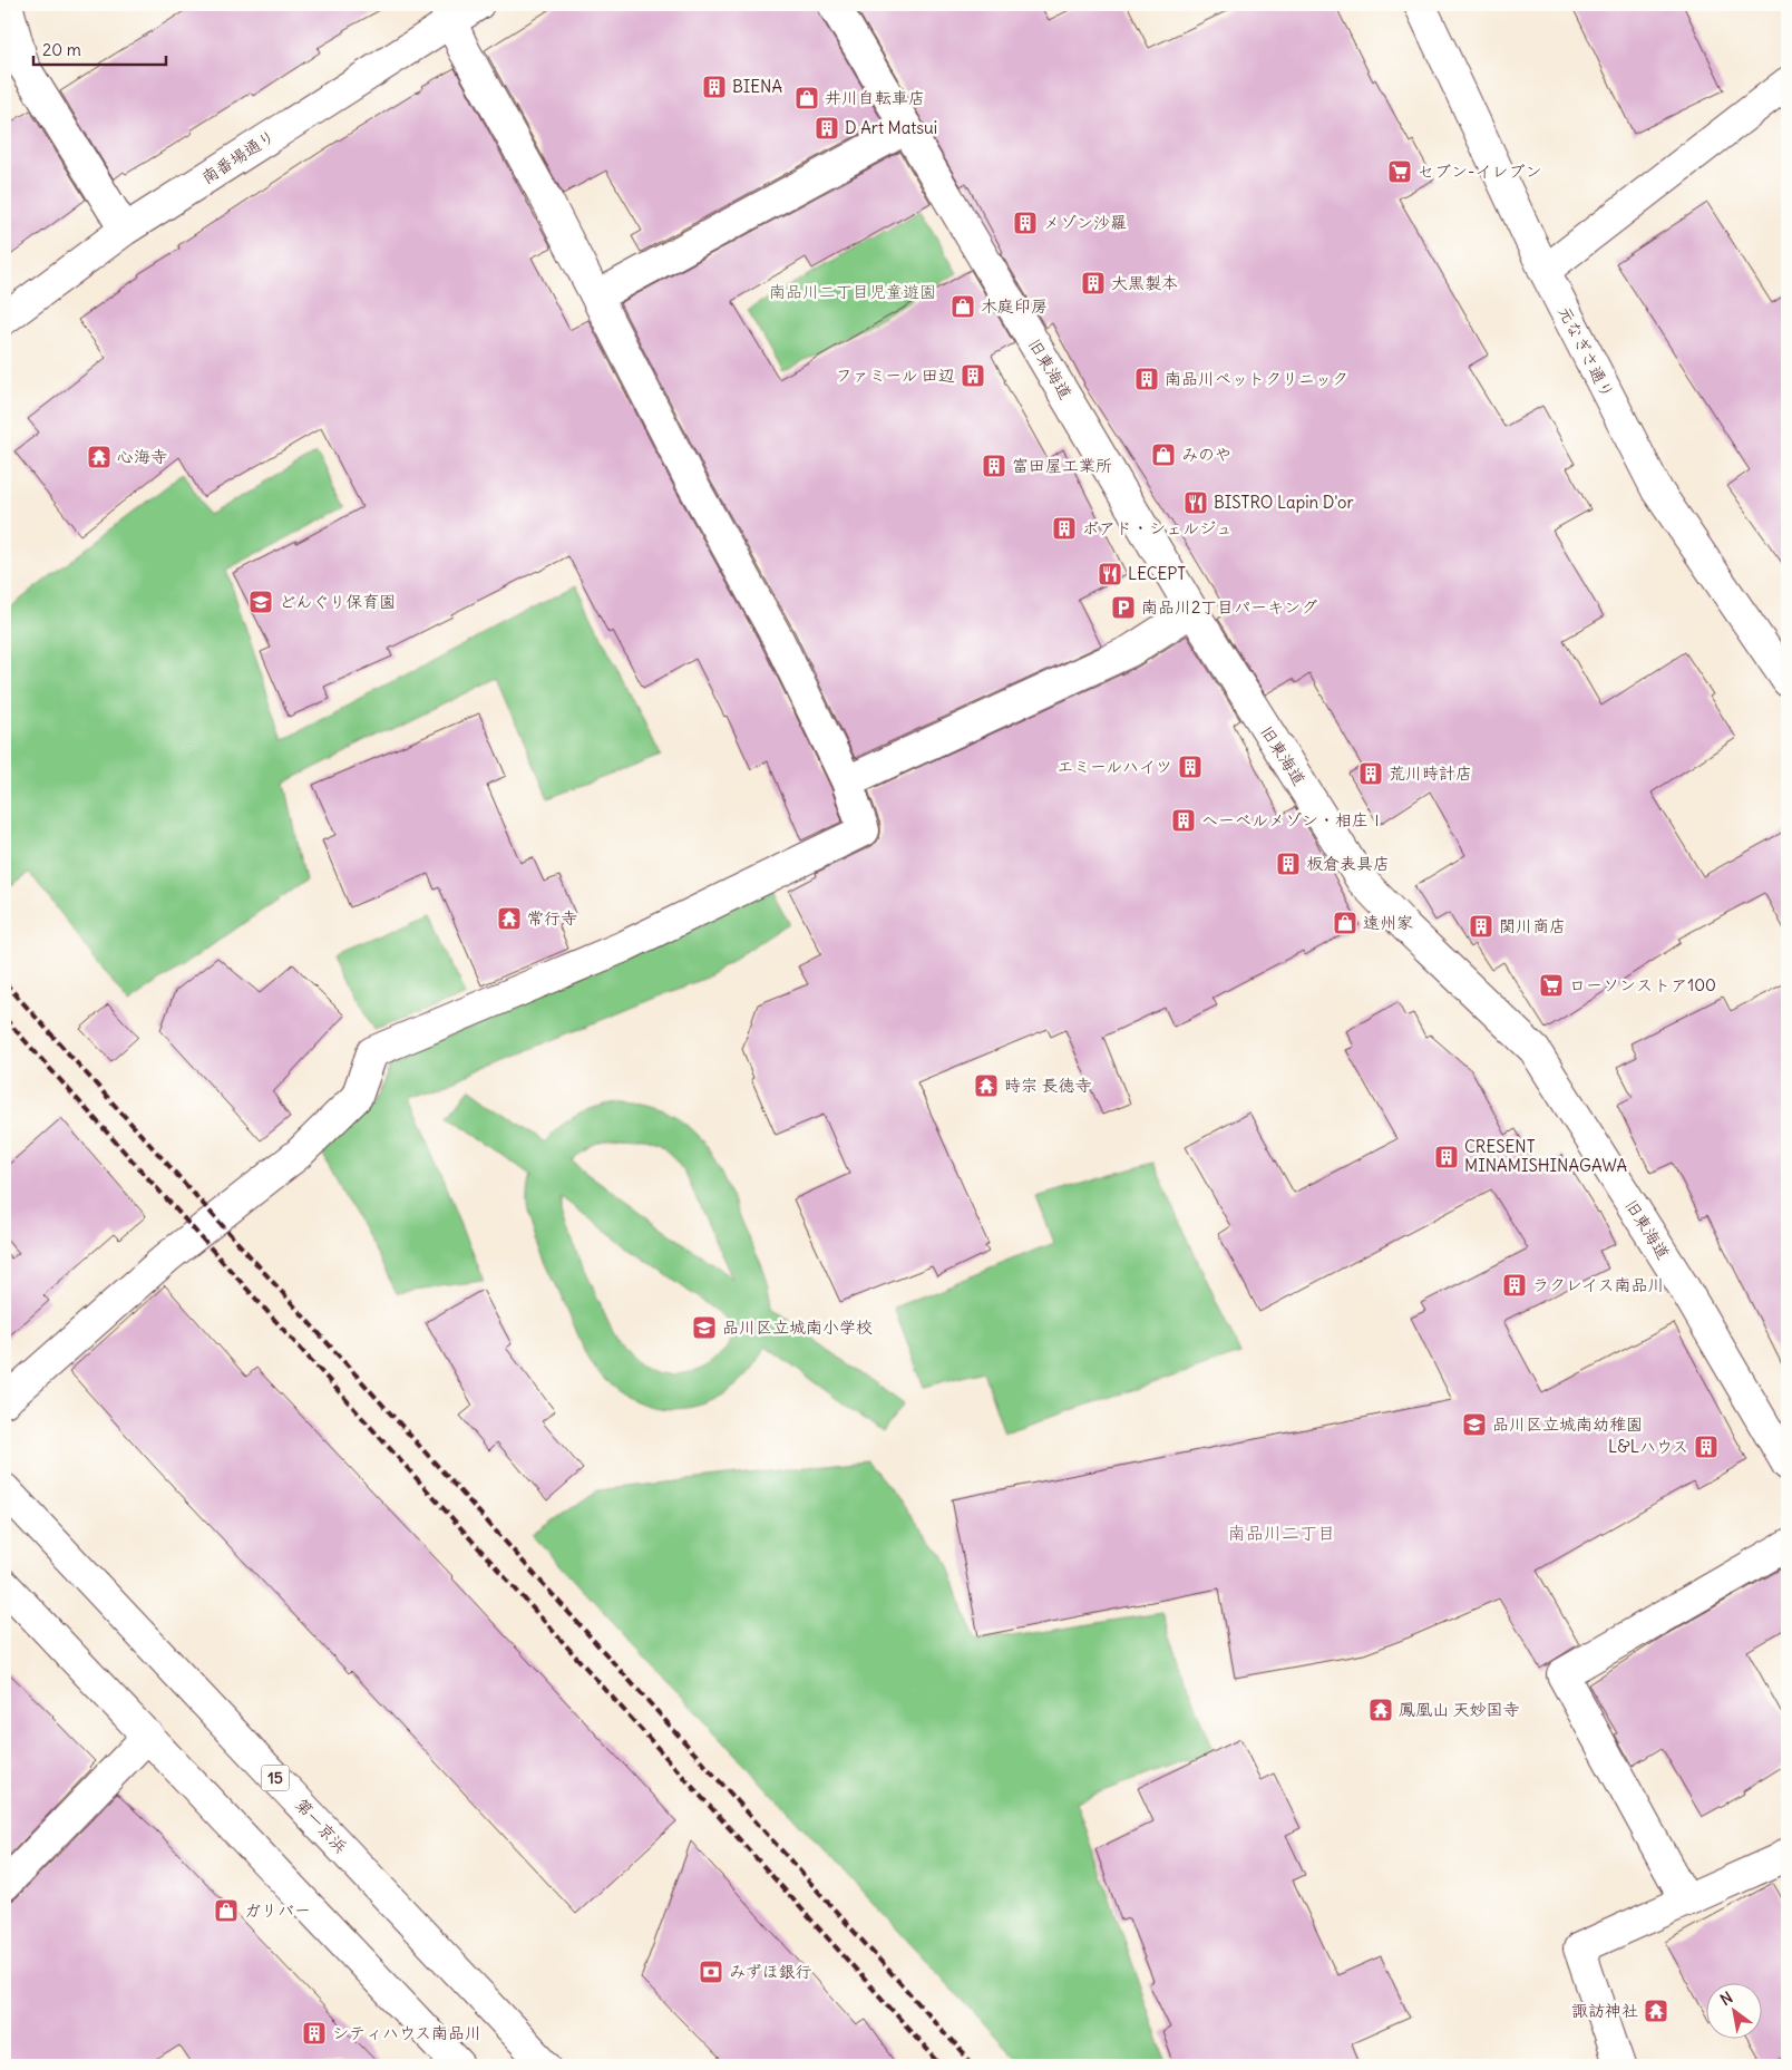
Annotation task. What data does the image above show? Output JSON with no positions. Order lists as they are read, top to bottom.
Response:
{
  "streets": {
    "main road": [
      "南番場通り",
      "元なぎさ通り",
      "旧東海道",
      "15",
      "第一京浜"
    ]
  },
  "districts": ["南品川二丁目"],
  "parks": ["南品川二丁目児童遊園"],
  "places": {
    "building": [
      "BIENA",
      "D Art Matsui",
      "メゾン沙羅",
      "大黒製本",
      "ファミール 田辺",
      "南品川ペットクリニック",
      "富田屋工業所",
      "ボアド・シェルジュ",
      "エミールハイツ",
      "荒川時計店",
      "へーベルメゾン・相庄Ⅰ",
      "板倉表具店",
      "関川商店",
      "CRESENT MINAMISHINAGAWA",
      "ラクレイス南品川",
      "L&Lハウス",
      "シティハウス南品川"
    ],
    "shop": [
      "井川自転車店",
      "木庭印房",
      "みのや",
      "遠州家",
      "ガリバー"
    ],
    "supermarket": ["セブン-イレブン", "ローソンストア100"],
    "temple": [
      "心海寺",
      "常行寺",
      "時宗 長徳寺",
      "鳳凰山 天妙国寺",
      "諏訪神社"
    ],
    "restaurant": ["BISTRO Lapin D'or", "LECEPT"],
    "school or university": ["どんぐり保育園", "品川区立城南小学校", "品川区立城南幼稚園"],
    "parking": ["南品川2丁目パーキング"],
    "bank": ["みずほ銀行"]
  },
  "scale_bar": "20 m",
  "north": "top left"
}
